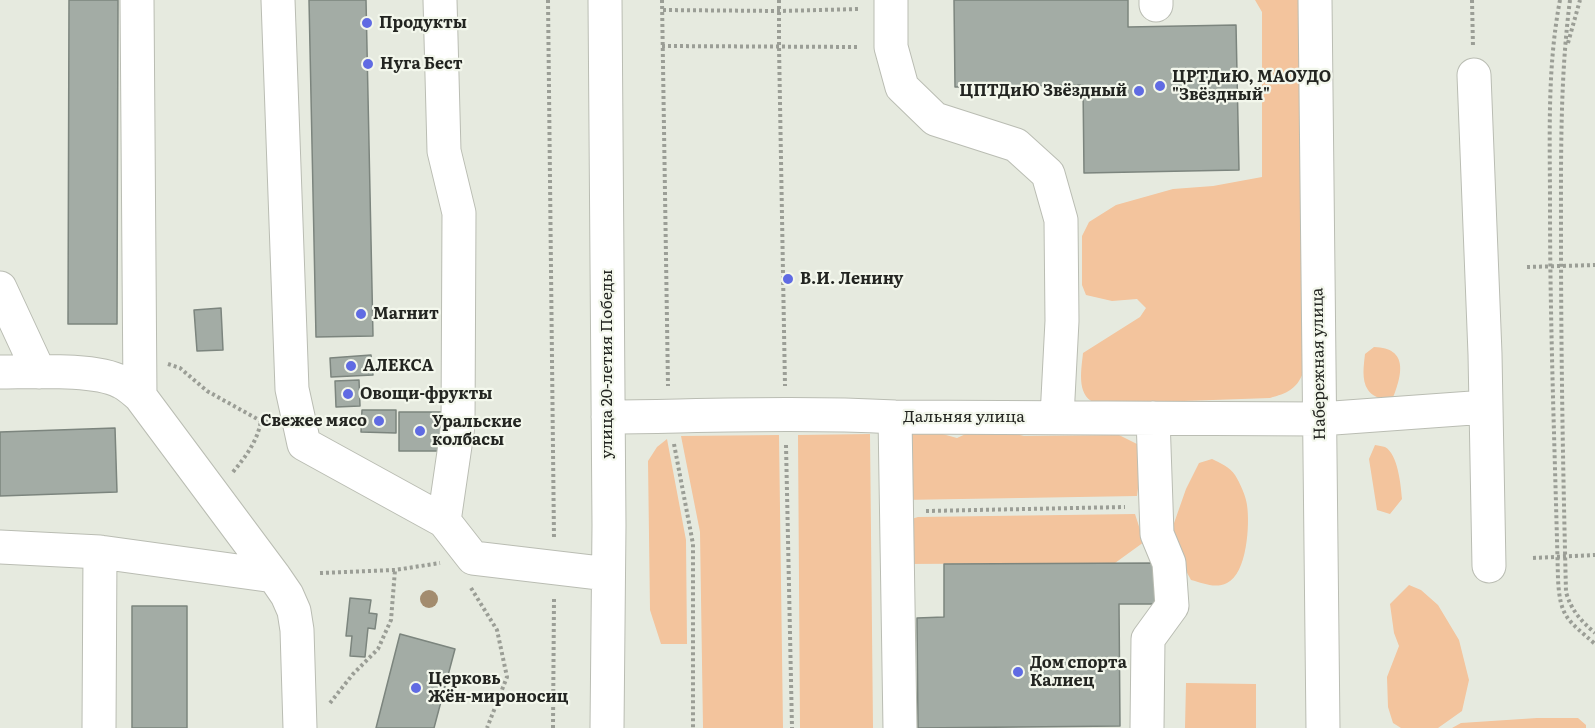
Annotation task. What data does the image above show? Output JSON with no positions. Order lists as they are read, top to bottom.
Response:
{
  "streets": {
    "street": ["улица 20-летия Победы", "Набережная улица", "Дальняя улица"]
  },
  "crossings": [
    ["улица 20-летия Победы", "Дальняя улица"],
    ["Набережная улица", "Дальняя улица"]
  ],
  "places": [
    "Продукты",
    "Нуга Бест",
    "ЦРТДиЮ, МАОУДО \"Звёздный\"",
    "ЦПТДиЮ Звёздный",
    "В.И. Ленину",
    "Магнит",
    "АЛЕКСА",
    "Овощи-фрукты",
    "Свежее мясо",
    "Уральские колбасы",
    "Дом спорта Калиец",
    "Церковь Жён-мироносиц"
  ]
}
